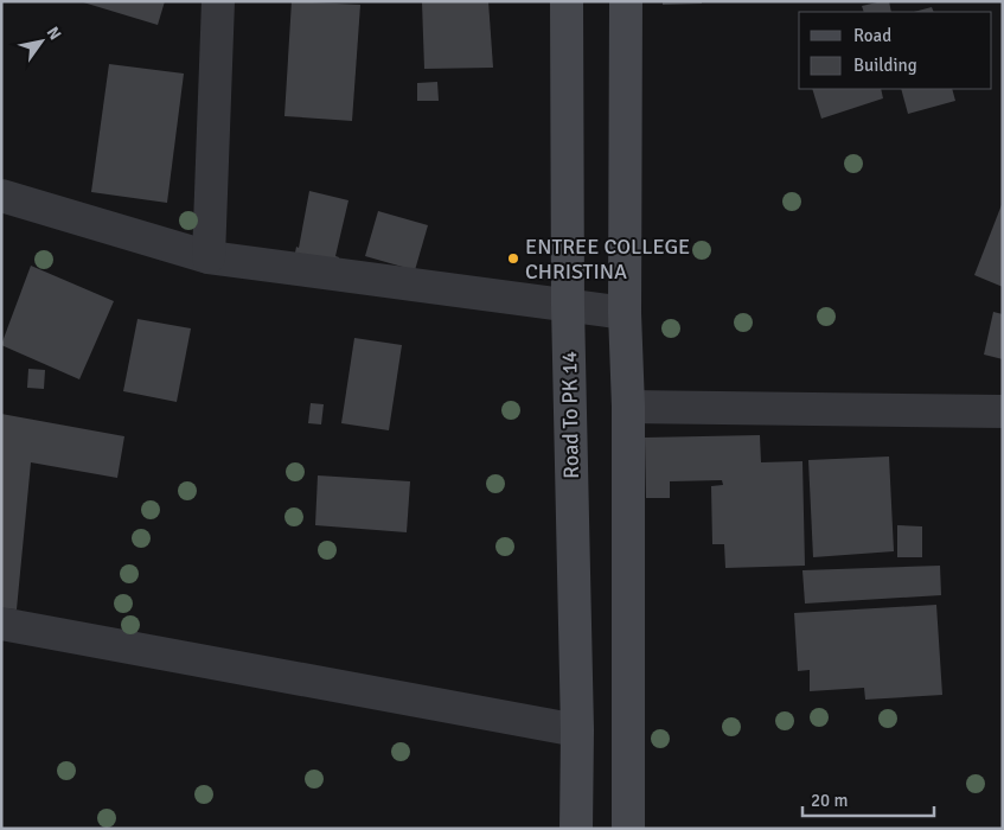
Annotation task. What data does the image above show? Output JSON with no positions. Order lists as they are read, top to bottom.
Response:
{
  "streets": {
    "main road": ["Road To PK 14"]
  },
  "places": ["ENTREE COLLEGE CHRISTINA"],
  "legend": ["Road", "Building"],
  "scale_bar": "20 m",
  "north": "top right"
}
